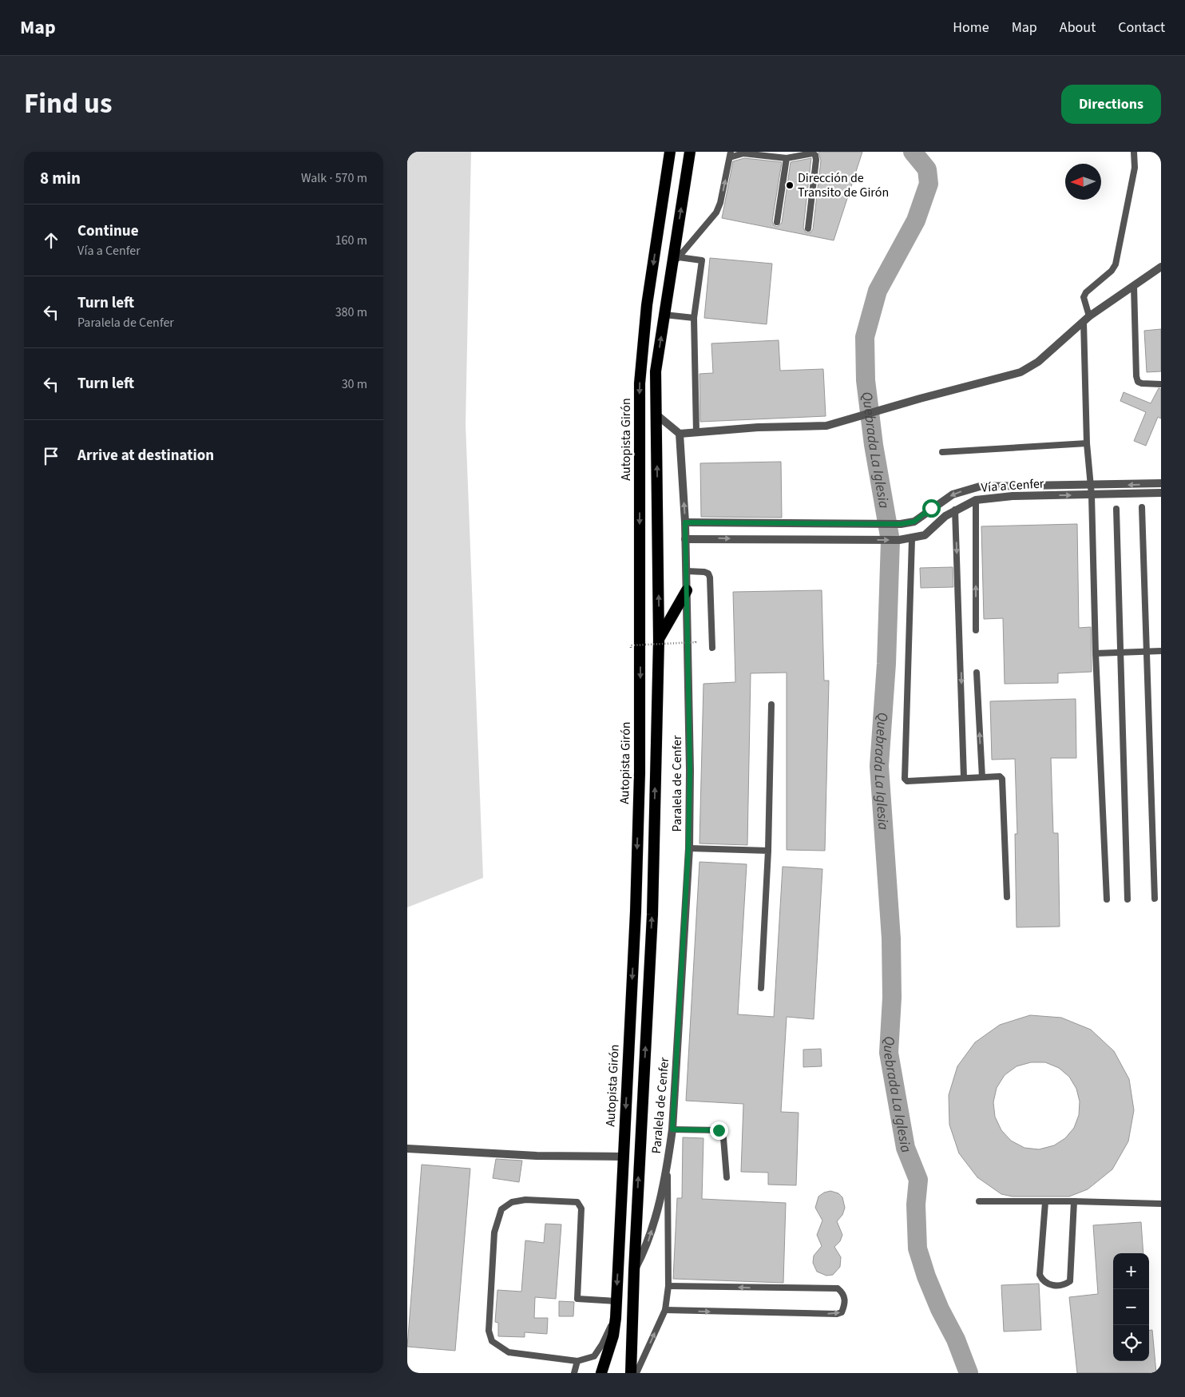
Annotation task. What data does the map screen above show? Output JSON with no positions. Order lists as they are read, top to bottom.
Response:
{
  "streets": {
    "highway": ["Autopista Girón"],
    "street": ["Vía a Cenfer", "Paralela de Cenfer"]
  },
  "crossings": [
    ["Vía a Cenfer", "Paralela de Cenfer"]
  ],
  "water": ["Quebrada La Iglesia"],
  "places": ["Dirección de Transito de Girón"],
  "north": "left",
  "page": {
    "header": "Map",
    "nav": [
      "Home",
      "Map",
      "About",
      "Contact"
    ],
    "title": "Find us",
    "buttons": "Directions",
    "heading": ["8 min", "Walk · 570 m"],
    "list": [
      ["Continue", "Vía a Cenfer", "160 m"],
      ["Turn left", "Paralela de Cenfer", "380 m"],
      ["Turn left", "30 m"],
      "Arrive at destination"
    ],
    "map_buttons": ["+", "−"]
  }
}
